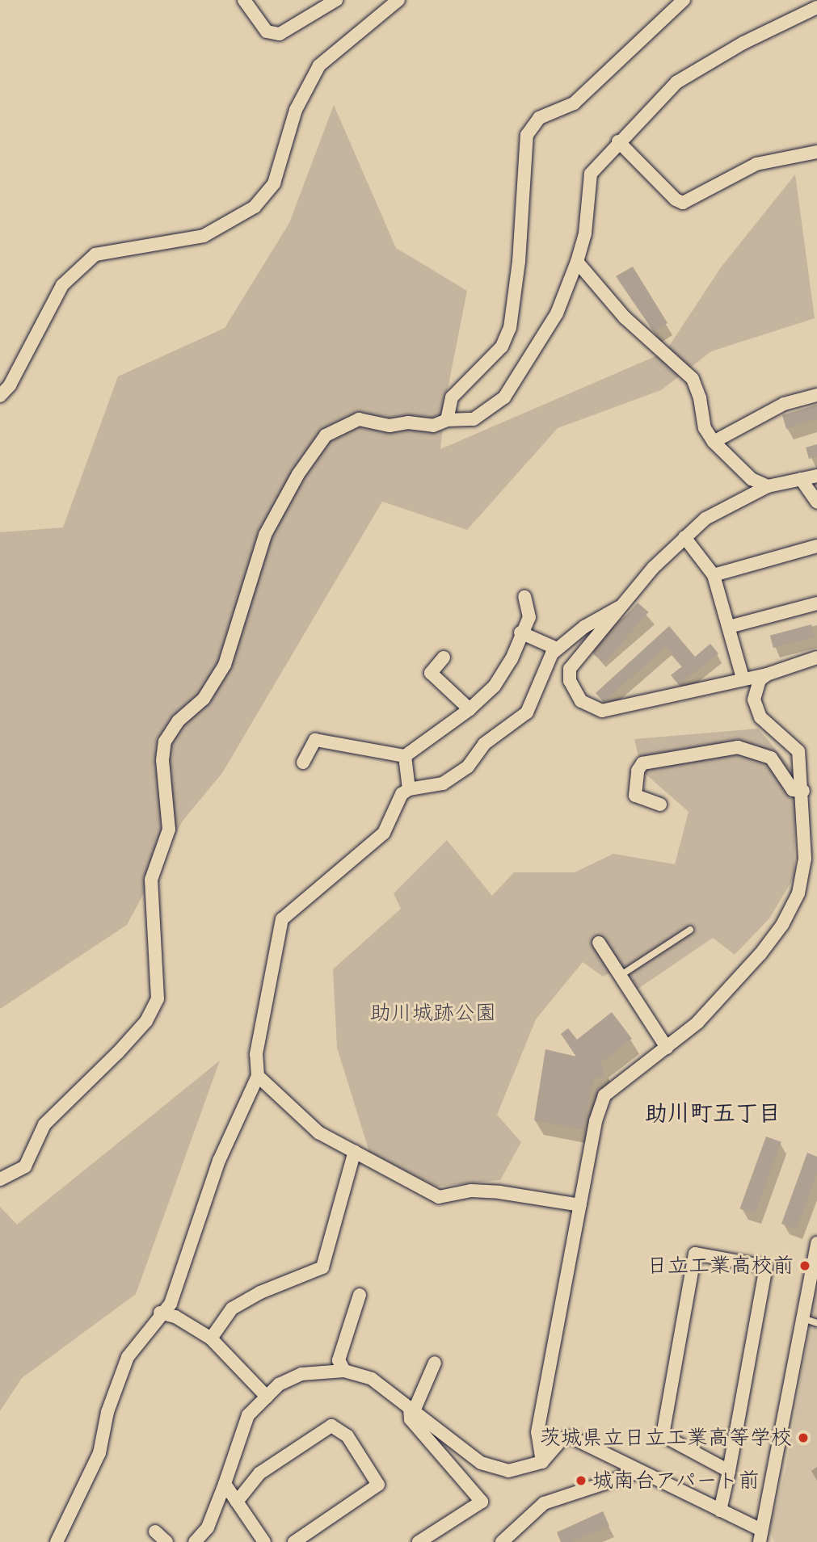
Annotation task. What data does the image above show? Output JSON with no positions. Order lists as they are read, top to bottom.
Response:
{
  "districts": ["助川町五丁目"],
  "parks": ["助川城跡公園"],
  "places": ["日立工業高校前", "茨城県立日立工業高等学校", "城南台アパート前"]
}
